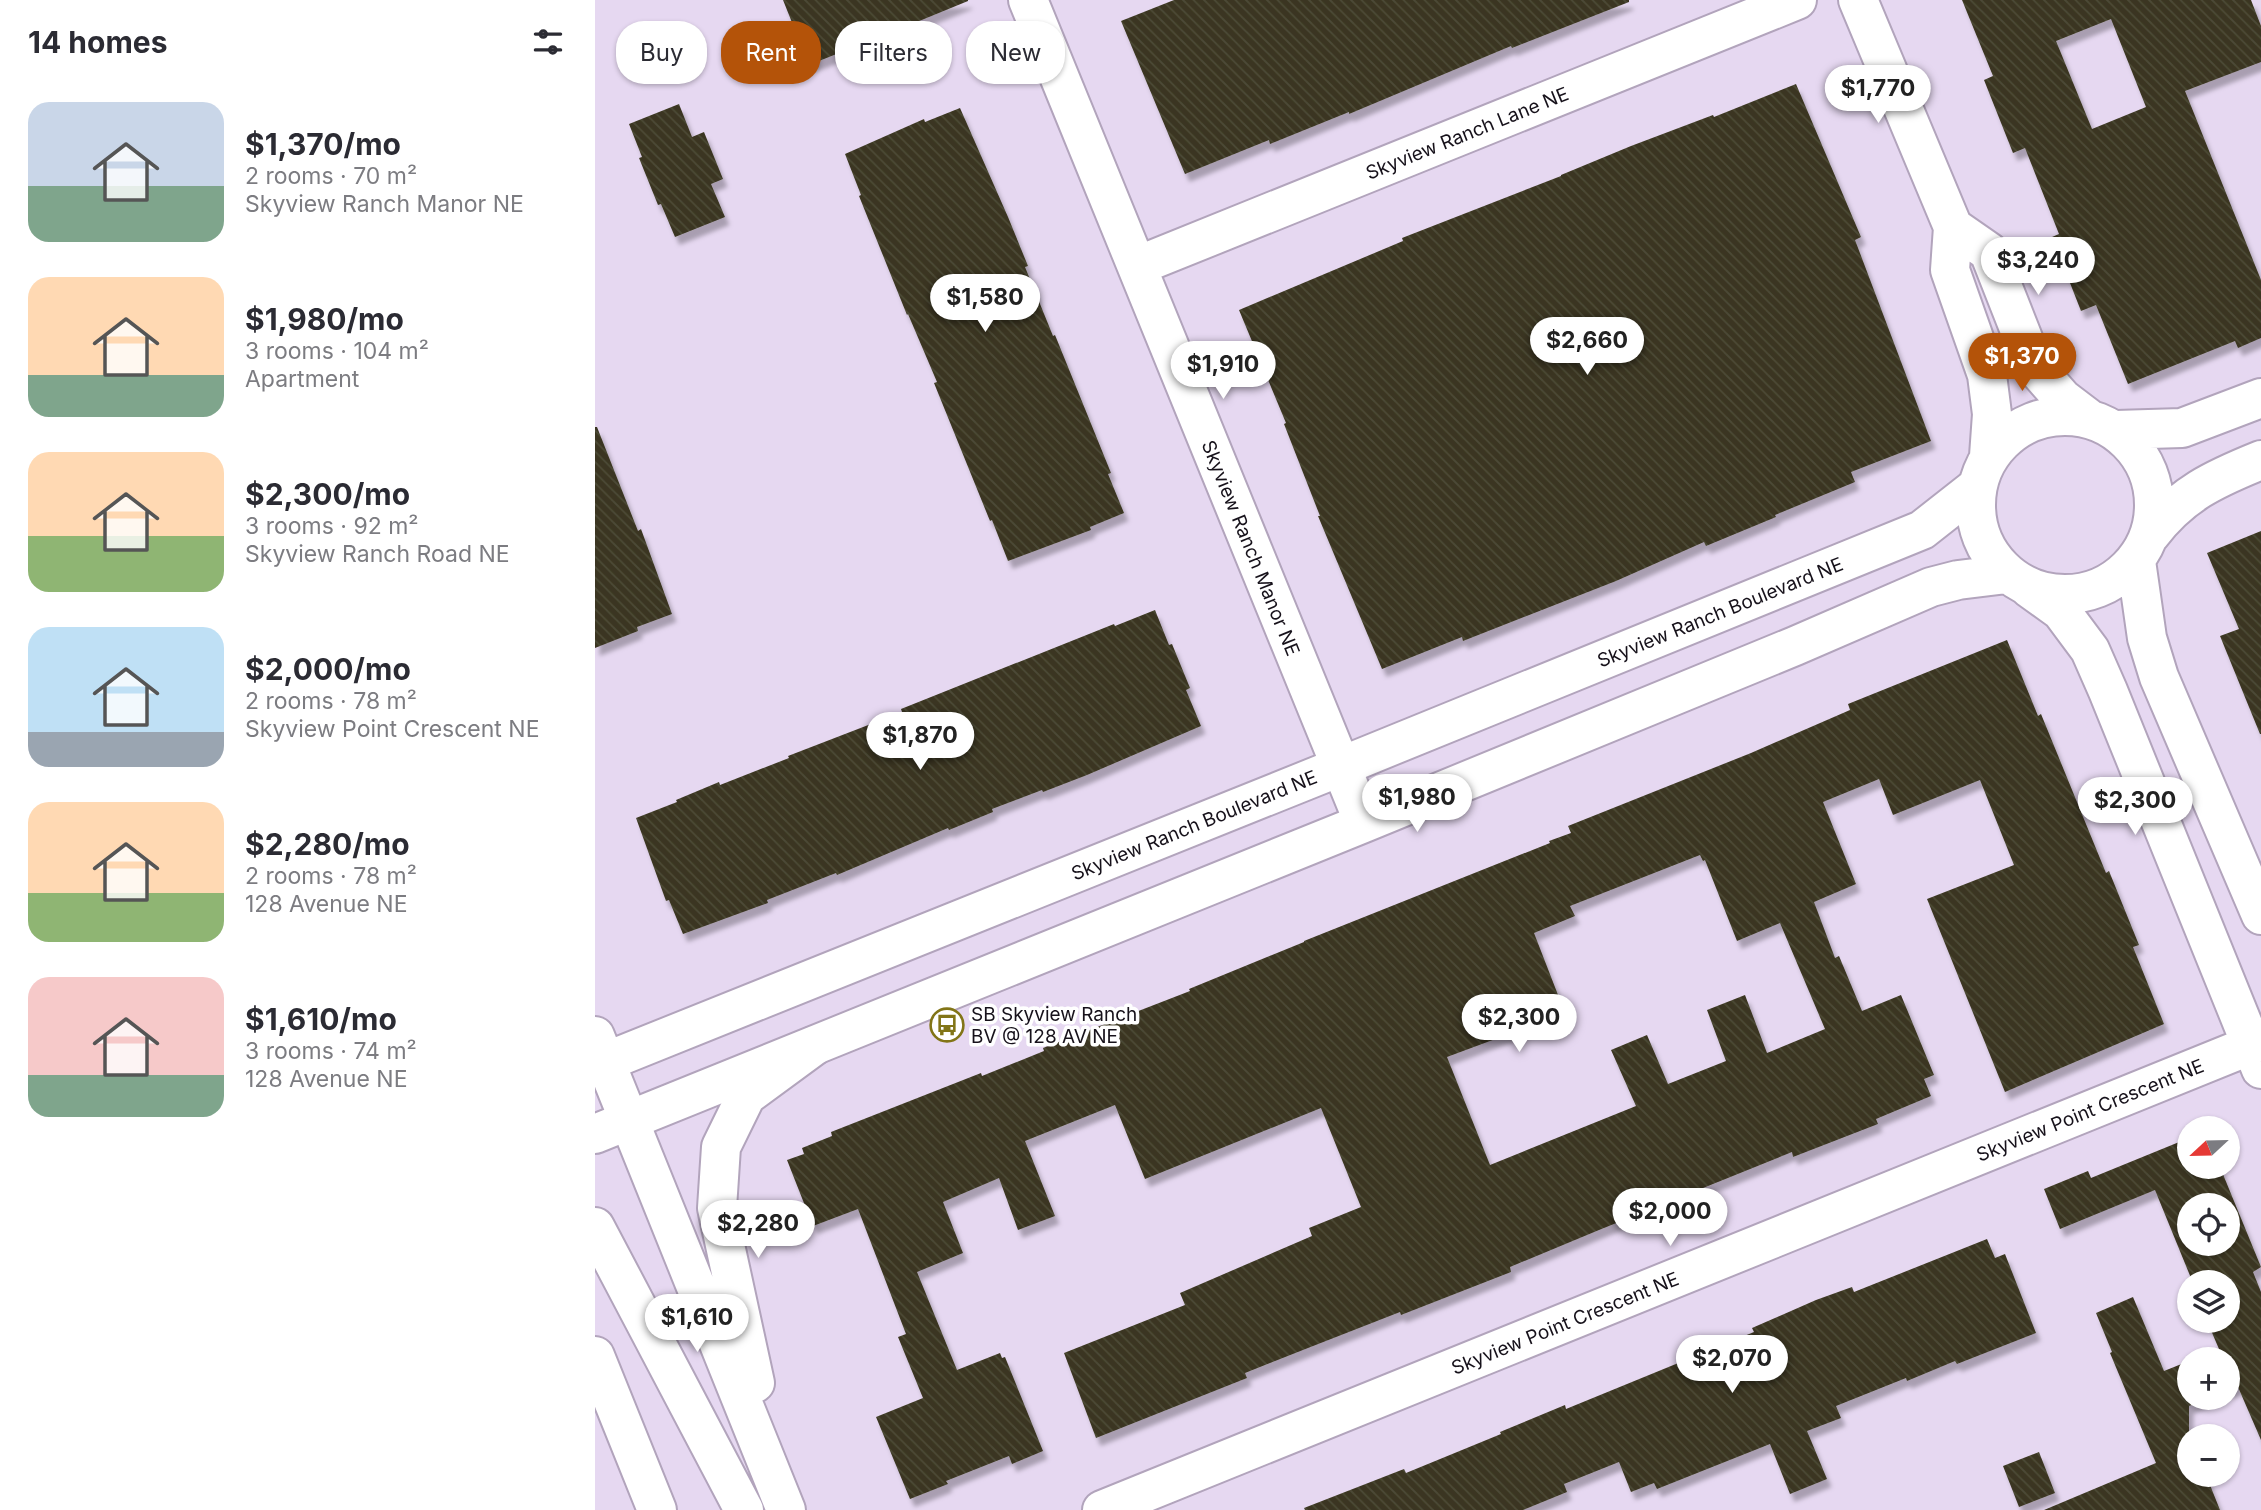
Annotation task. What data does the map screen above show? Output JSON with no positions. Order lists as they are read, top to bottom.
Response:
{
  "streets": {
    "street": [
      "Skyview Ranch Lane NE",
      "Skyview Ranch Manor NE",
      "Skyview Ranch Boulevard NE",
      "Skyview Point Crescent NE"
    ]
  },
  "crossings": [
    ["Skyview Ranch Lane NE", "Skyview Ranch Manor NE"],
    ["Skyview Ranch Manor NE", "Skyview Ranch Boulevard NE"]
  ],
  "places": {
    "bus stop": ["SB Skyview Ranch BV @ 128 AV NE"]
  },
  "north": "left",
  "page": {
    "heading": "14 homes",
    "chip": [
      "Buy",
      "Rent",
      "Filters",
      "New"
    ],
    "price": [
      "$1,770",
      "$3,240",
      "$1,580",
      "$2,660",
      "$1,370",
      "$1,910",
      "$1,870",
      "$1,980",
      "$2,300",
      "$2,300",
      "$2,000",
      "$2,280",
      "$1,610",
      "$2,070"
    ],
    "list": [
      {
        "name": "$1,370/mo",
        "note": "2 rooms · 70 m² · Skyview Ranch Manor NE"
      },
      {
        "name": "$1,980/mo",
        "note": "3 rooms · 104 m² · Apartment"
      },
      {
        "name": "$2,300/mo",
        "note": "3 rooms · 92 m² · Skyview Ranch Road NE"
      },
      {
        "name": "$2,000/mo",
        "note": "2 rooms · 78 m² · Skyview Point Crescent NE"
      },
      {
        "name": "$2,280/mo",
        "note": "2 rooms · 78 m² · 128 Avenue NE"
      },
      {
        "name": "$1,610/mo",
        "note": "3 rooms · 74 m² · 128 Avenue NE"
      }
    ],
    "map_buttons": ["+", "−"]
  }
}
